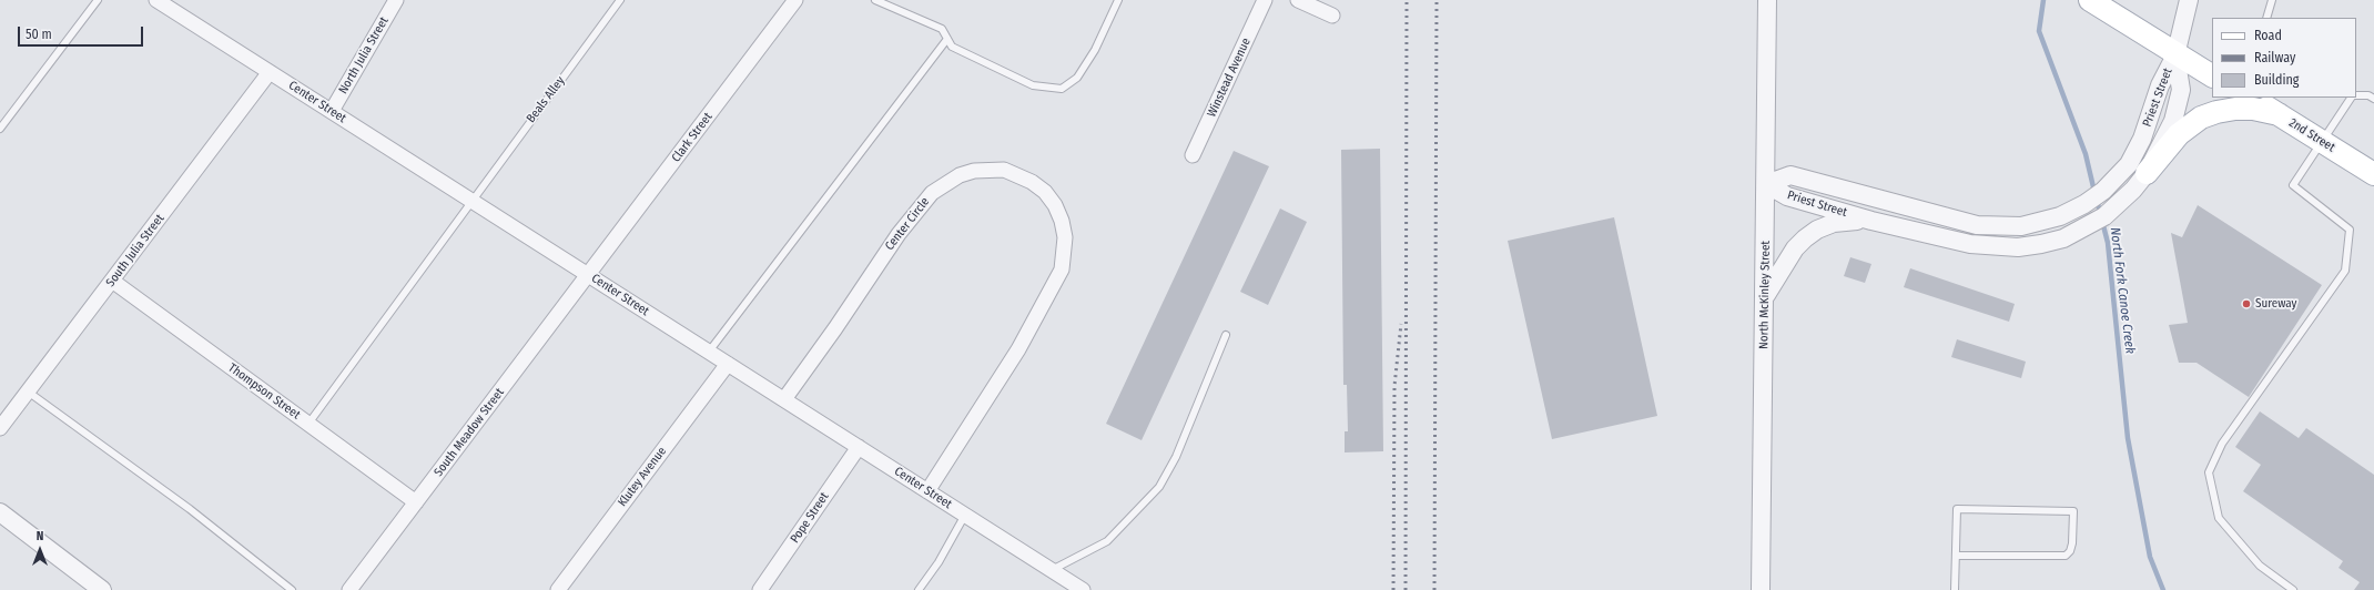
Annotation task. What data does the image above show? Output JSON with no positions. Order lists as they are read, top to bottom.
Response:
{
  "streets": {
    "main road": ["2nd Street"],
    "street": [
      "North Julia Street",
      "Winstead Avenue",
      "Priest Street",
      "Center Street",
      "Clark Street",
      "Center Circle",
      "South Julia Street",
      "North McKinley Street",
      "Thompson Street",
      "South Meadow Street",
      "Klutey Avenue",
      "Pope Street"
    ],
    "lane": ["Beals Alley"]
  },
  "crossings": [
    ["North Julia Street", "Center Street"],
    ["Priest Street", "North McKinley Street"],
    ["Beals Alley", "Center Street"],
    ["Beals Alley", "Thompson Street"],
    ["Center Street", "Clark Street"],
    ["Center Street", "Center Circle"],
    ["Center Street", "South Julia Street"],
    ["Center Street", "South Meadow Street"],
    ["Center Street", "Klutey Avenue"],
    ["Center Street", "Pope Street"],
    ["Clark Street", "South Meadow Street"],
    ["South Julia Street", "Thompson Street"],
    ["Thompson Street", "South Meadow Street"]
  ],
  "water": ["North Fork Canoe Creek"],
  "places": ["Sureway"],
  "legend": ["Road", "Railway", "Building"],
  "scale_bar": "50 m",
  "north": "top"
}
